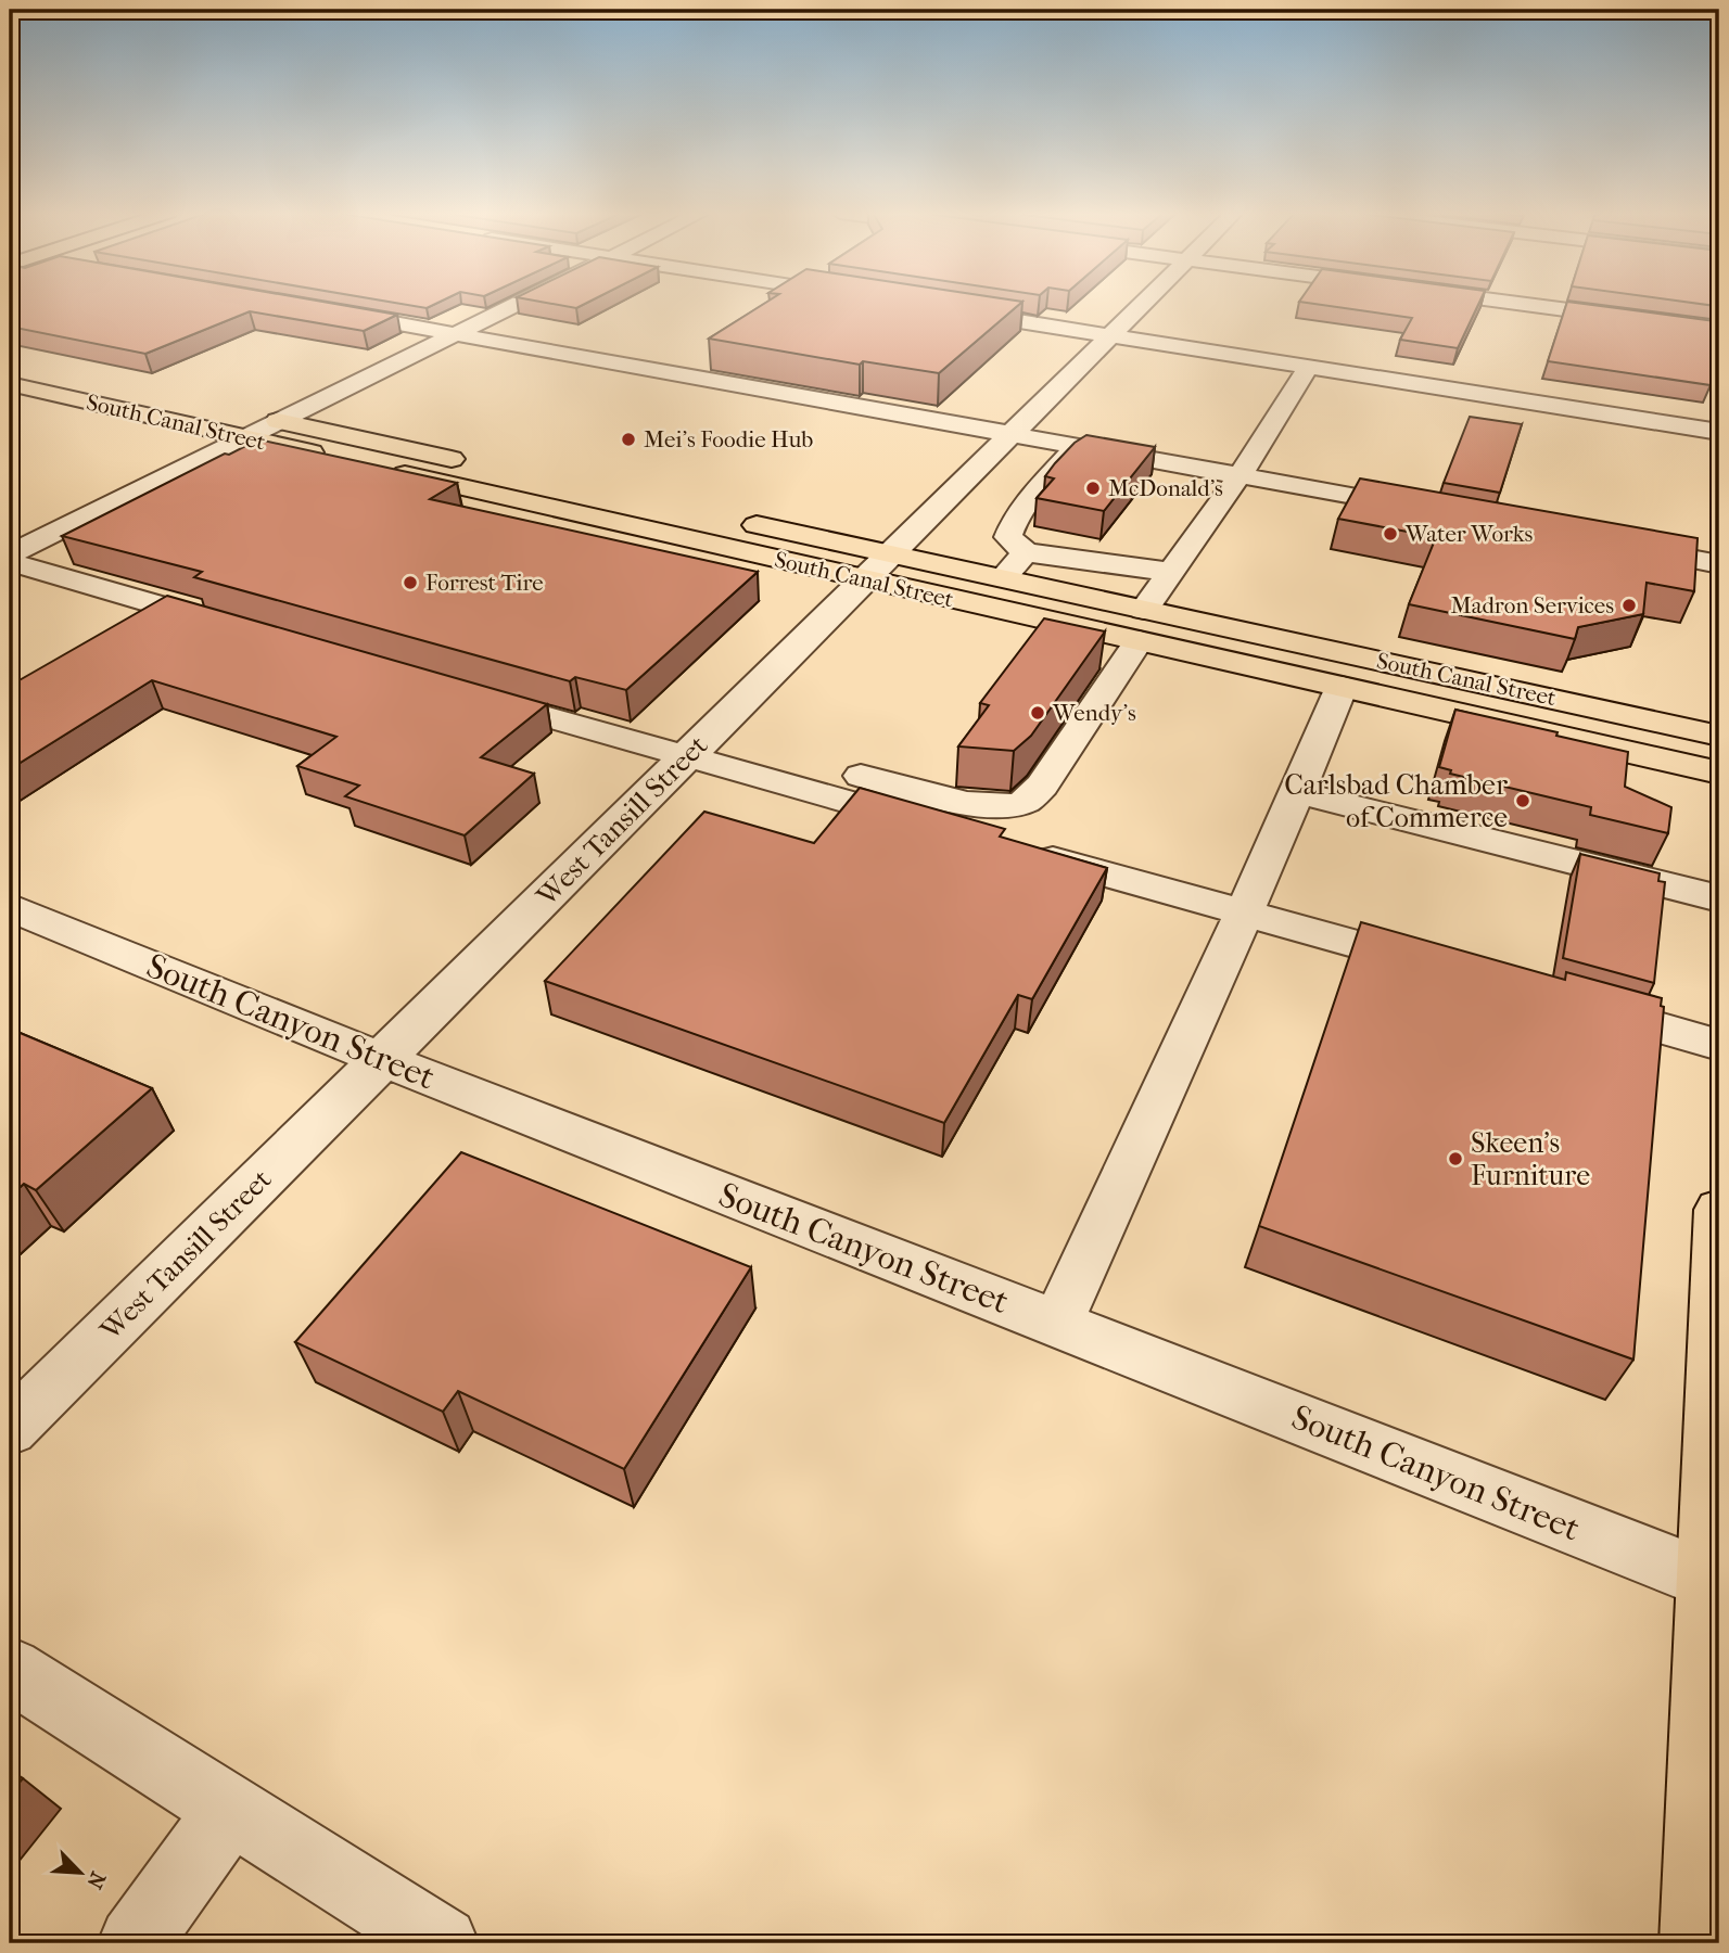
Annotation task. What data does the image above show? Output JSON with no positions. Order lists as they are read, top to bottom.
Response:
{
  "streets": {
    "main road": ["South Canal Street"],
    "street": ["West Tansill Street", "South Canyon Street"]
  },
  "crossings": [
    ["South Canal Street", "West Tansill Street"],
    ["West Tansill Street", "South Canyon Street"]
  ],
  "places": [
    "Mei's Foodie Hub",
    "McDonald's",
    "Water Works",
    "Forrest Tire",
    "Madron Services",
    "Wendy's",
    "Carlsbad Chamber of Commerce",
    "Skeen's Furniture"
  ],
  "north": "bottom right"
}
